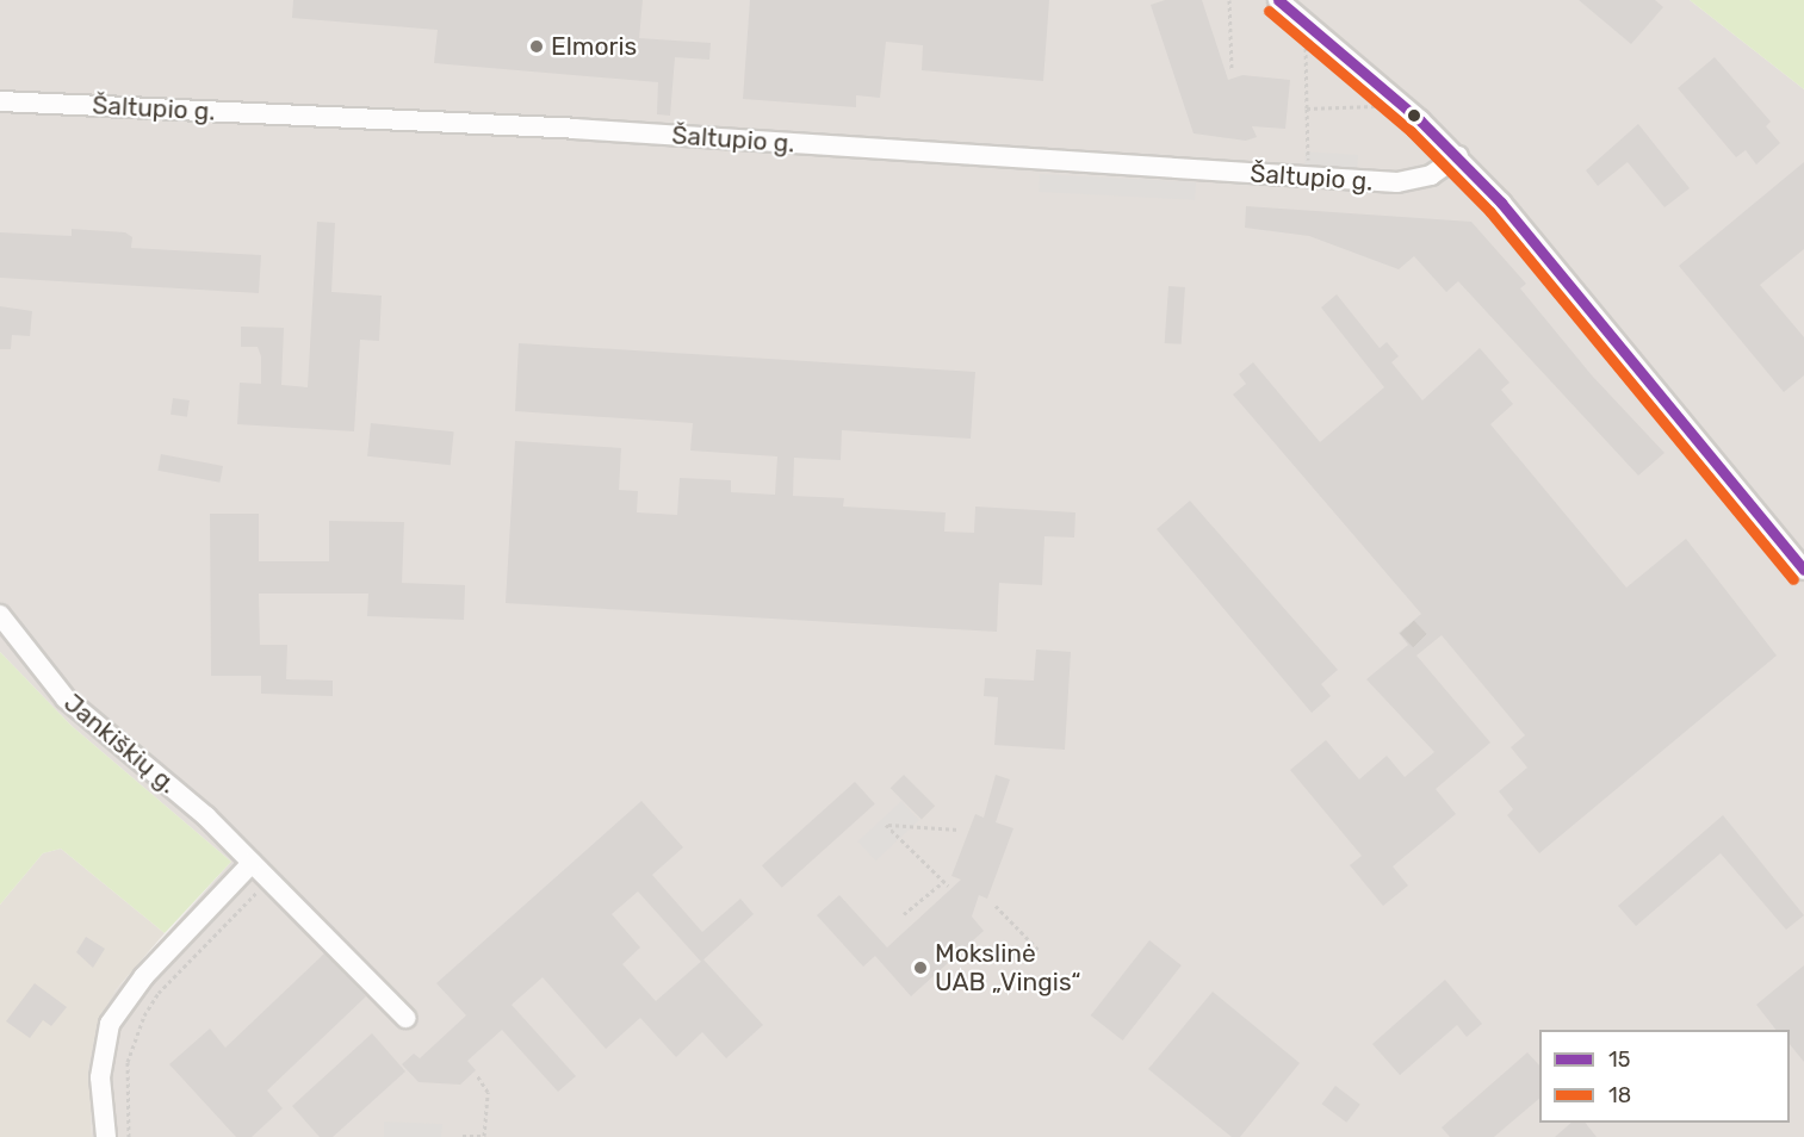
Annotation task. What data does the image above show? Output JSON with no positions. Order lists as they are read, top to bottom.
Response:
{
  "streets": {
    "street": ["Šaltupio g.", "Jankiškių g."]
  },
  "places": ["Elmoris", "Mokslinė UAB „Vingis“"],
  "lines": ["transit line 15", "transit line 18"],
  "legend": ["15", "18"]
}
